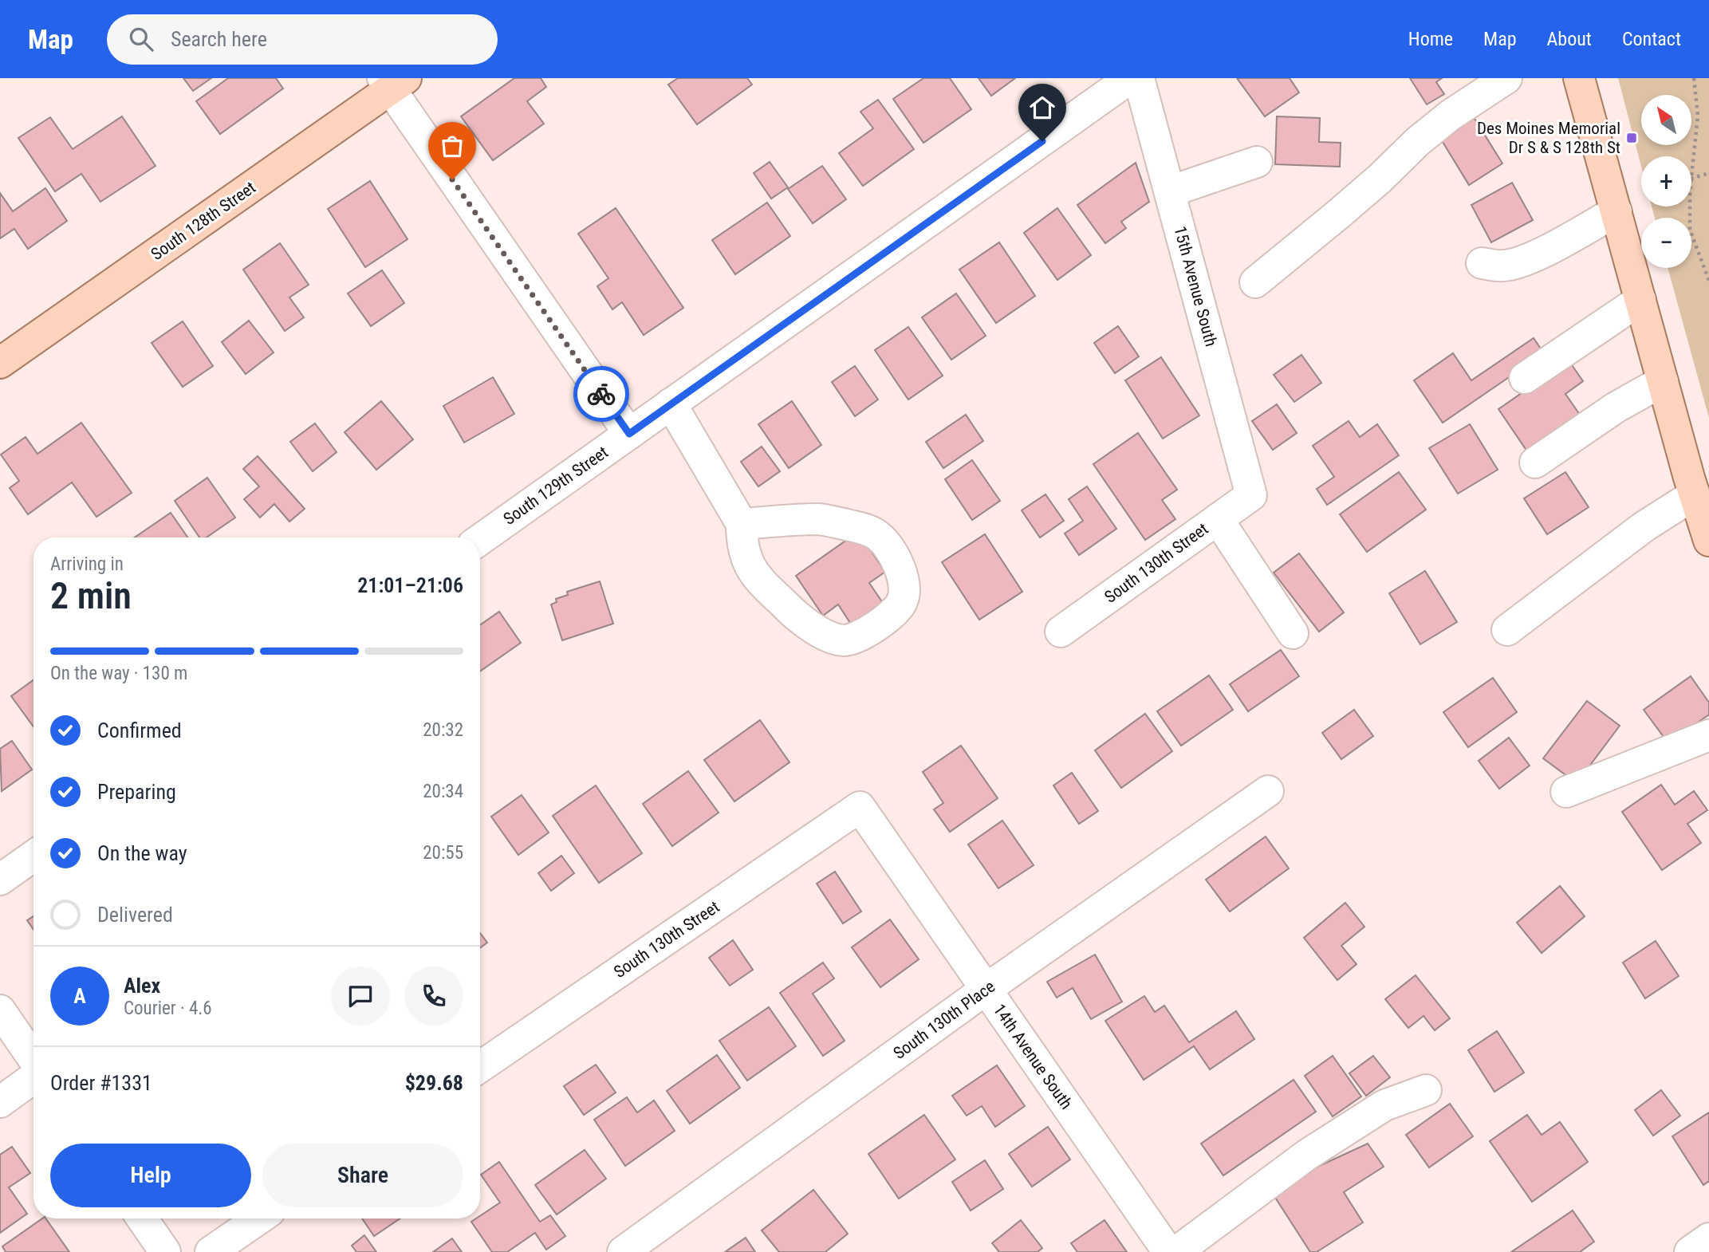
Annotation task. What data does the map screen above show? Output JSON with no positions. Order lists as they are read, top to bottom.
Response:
{
  "streets": {
    "main road": ["South 128th Street"],
    "street": [
      "15th Avenue South",
      "South 129th Street",
      "South 130th Street",
      "South 130th Place",
      "14th Avenue South"
    ]
  },
  "crossings": [
    ["15th Avenue South", "South 130th Street"],
    ["South 130th Street", "14th Avenue South"],
    ["South 130th Place", "14th Avenue South"]
  ],
  "places": {
    "transit": ["Des Moines Memorial Dr S & S 128th St"]
  },
  "north": "top left",
  "page": {
    "header": "Map",
    "search": "Search here",
    "nav": [
      "Home",
      "Map",
      "About",
      "Contact"
    ],
    "map_buttons": ["+", "−"],
    "heading": ["2 min", "Arriving in", "21:01–21:06"],
    "panel": [
      "Alex",
      "Courier · 4.6",
      "Order #1331",
      "$29.68"
    ],
    "bar": "On the way · 130 m",
    "list": [
      ["Confirmed", "20:32"],
      ["Preparing", "20:34"],
      ["On the way", "20:55"],
      "Delivered"
    ],
    "round": "A",
    "buttons": ["Help", "Share"]
  }
}
